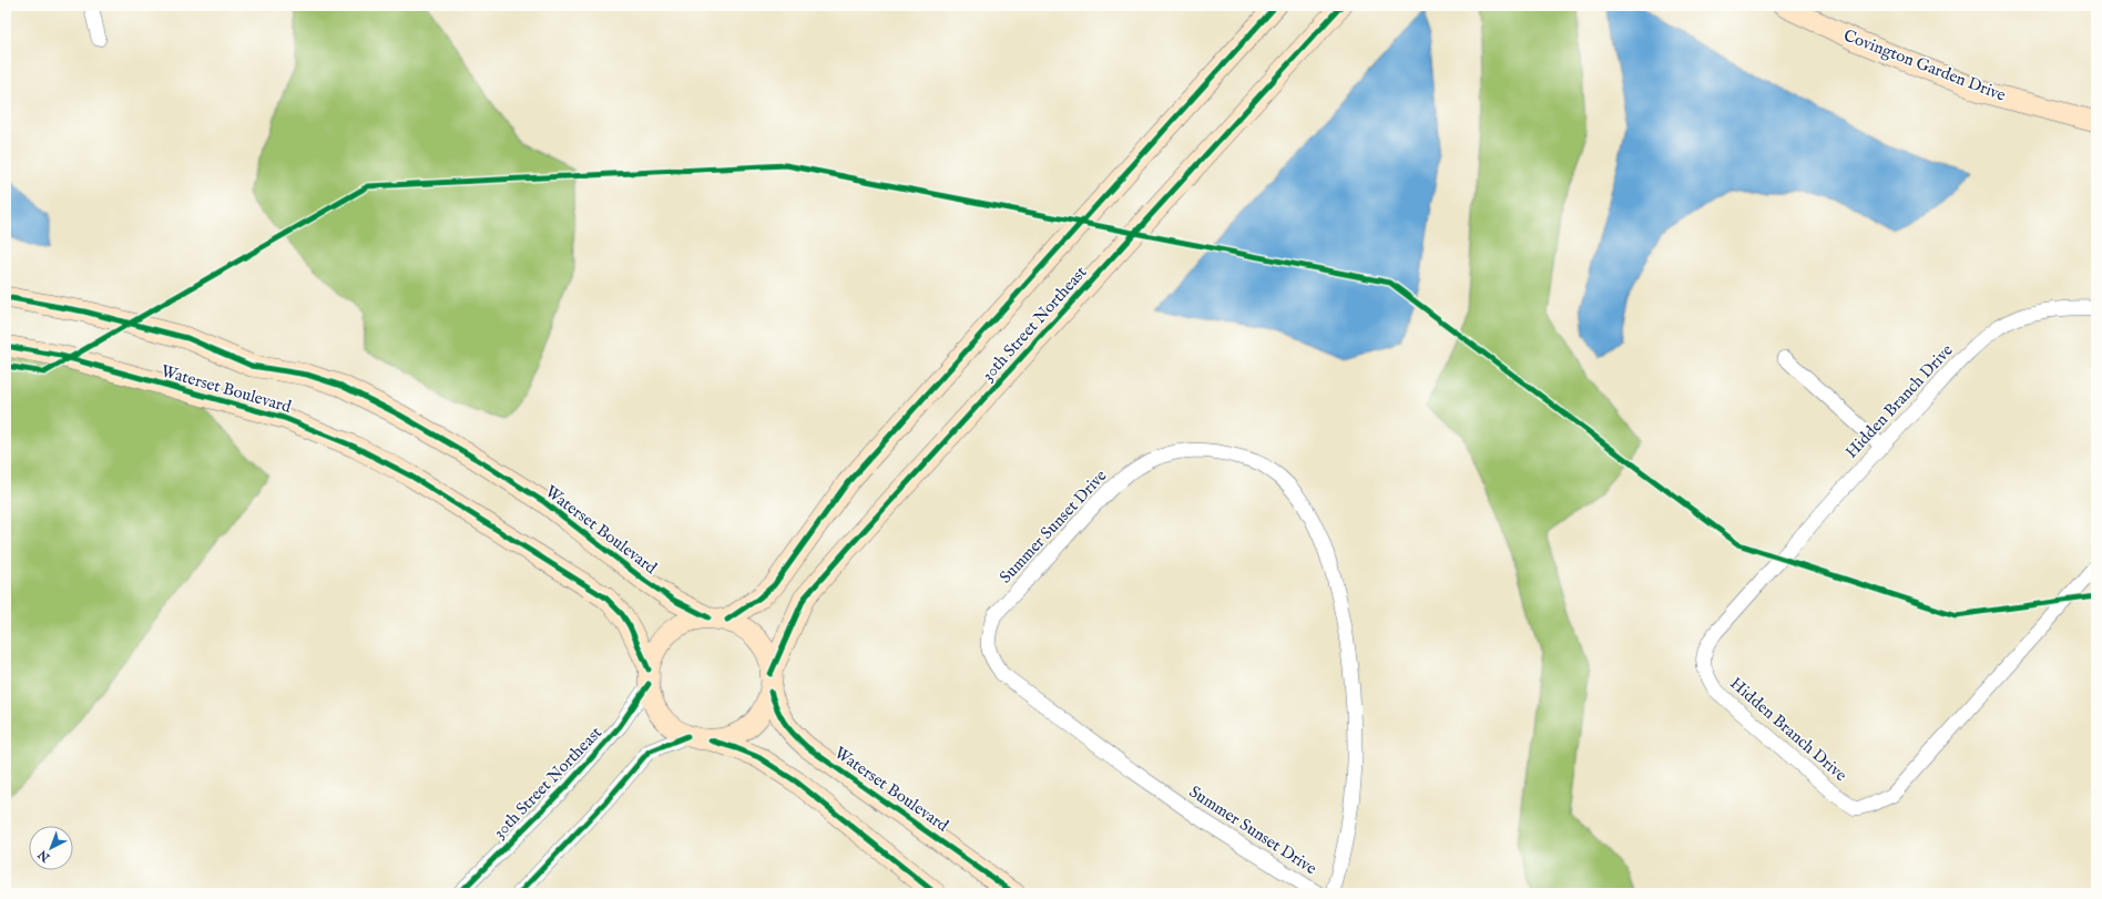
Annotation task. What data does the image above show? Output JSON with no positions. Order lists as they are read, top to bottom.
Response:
{
  "streets": {
    "street": [
      "Covington Garden Drive",
      "30th Street Northeast",
      "Waterset Boulevard",
      "Hidden Branch Drive",
      "Summer Sunset Drive"
    ]
  },
  "crossings": [
    ["30th Street Northeast", "Waterset Boulevard"]
  ],
  "north": "bottom left"
}
